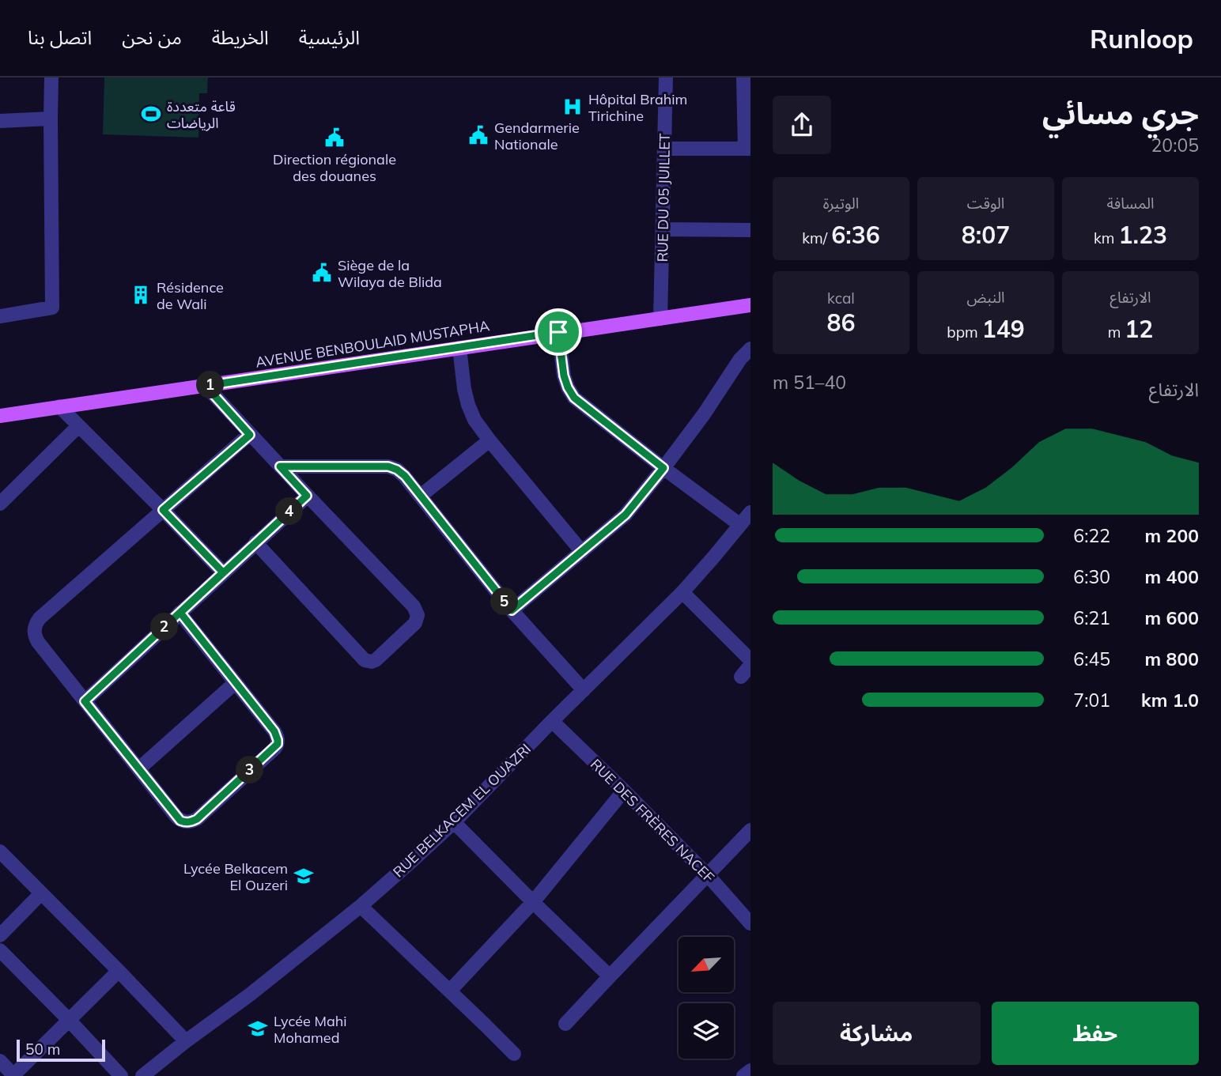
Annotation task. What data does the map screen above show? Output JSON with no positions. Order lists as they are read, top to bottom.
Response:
{
  "streets": {
    "main road": ["AVENUE BENBOULAID MUSTAPHA"],
    "street": ["RUE DU 05 JUILLET", "RUE BELKACEM EL OUAZRI", "RUE DES FRÈRES NACEF"]
  },
  "crossings": [
    ["RUE DU 05 JUILLET", "AVENUE BENBOULAID MUSTAPHA"],
    ["RUE BELKACEM EL OUAZRI", "RUE DES FRÈRES NACEF"]
  ],
  "places": {
    "hospital": ["Hôpital Brahim Tirichine"],
    "sports": ["قاعة متعددة الرياضات"],
    "public building": ["Gendarmerie Nationale", "Direction régionale des douanes", "Siège de la Wilaya de Blida"],
    "building": ["Résidence de Wali"],
    "school or university": ["Lycée Belkacem El Ouzeri", "Lycée Mahi Mohamed"]
  },
  "scale_bar": "50 m",
  "north": "bottom left",
  "page": {
    "header": "Runloop",
    "nav": [
      "الرئيسية",
      "الخريطة",
      "من نحن",
      "اتصل بنا"
    ],
    "heading": ["جري مسائي", "20:05"],
    "stats": [
      ["المسافة", "1.23 km"],
      ["الوقت", "8:07"],
      ["الوتيرة", "6:36 /km"],
      ["الارتفاع", "12 m"],
      ["النبض", "149 bpm"],
      ["kcal", "86"]
    ],
    "chart": ["الارتفاع", "40–51 m"],
    "pins": [
      "1",
      "4",
      "5",
      "2",
      "3"
    ],
    "list": [
      {
        "name": "200 m",
        "note": "6:22"
      },
      {
        "name": "400 m",
        "note": "6:30"
      },
      {
        "name": "600 m",
        "note": "6:21"
      },
      {
        "name": "800 m",
        "note": "6:45"
      },
      {
        "name": "1.0 km",
        "note": "7:01"
      }
    ],
    "buttons": ["حفظ", "مشاركة"],
    "scale": "50 m"
  }
}
